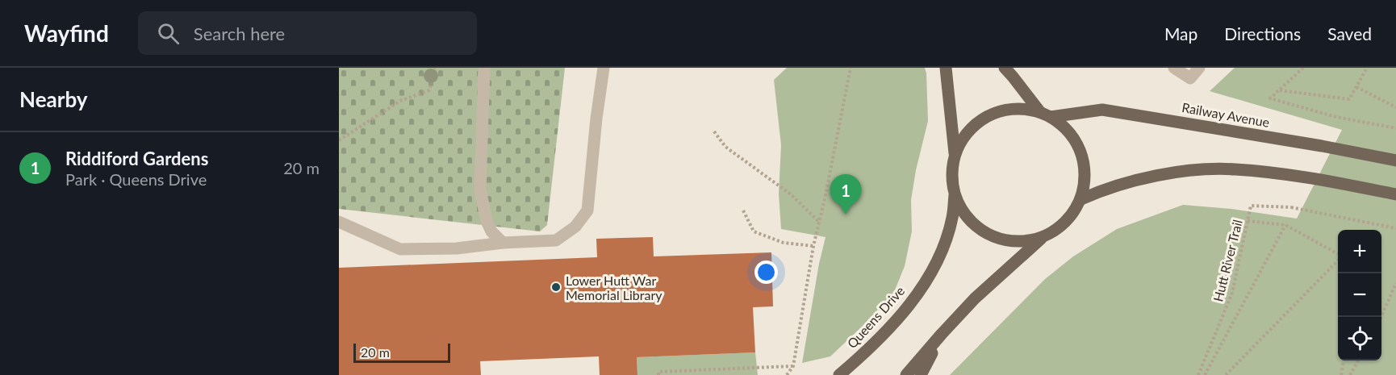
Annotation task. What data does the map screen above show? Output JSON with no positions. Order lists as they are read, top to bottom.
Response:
{
  "streets": {
    "main road": ["Railway Avenue", "Queens Drive"],
    "path": ["Hutt River Trail"]
  },
  "crossings": [
    ["Railway Avenue", "Queens Drive"]
  ],
  "places": ["Lower Hutt War Memorial Library"],
  "scale_bar": "20 m",
  "page": {
    "header": "Wayfind",
    "search": "Search here",
    "nav": ["Map", "Directions", "Saved"],
    "heading": "Nearby",
    "list": [
      {
        "mark": "1",
        "name": "Riddiford Gardens",
        "note": "Park · Queens Drive",
        "value": "20 m"
      }
    ],
    "pins": "1",
    "map_buttons": ["+", "−"],
    "scale": "20 m"
  }
}
